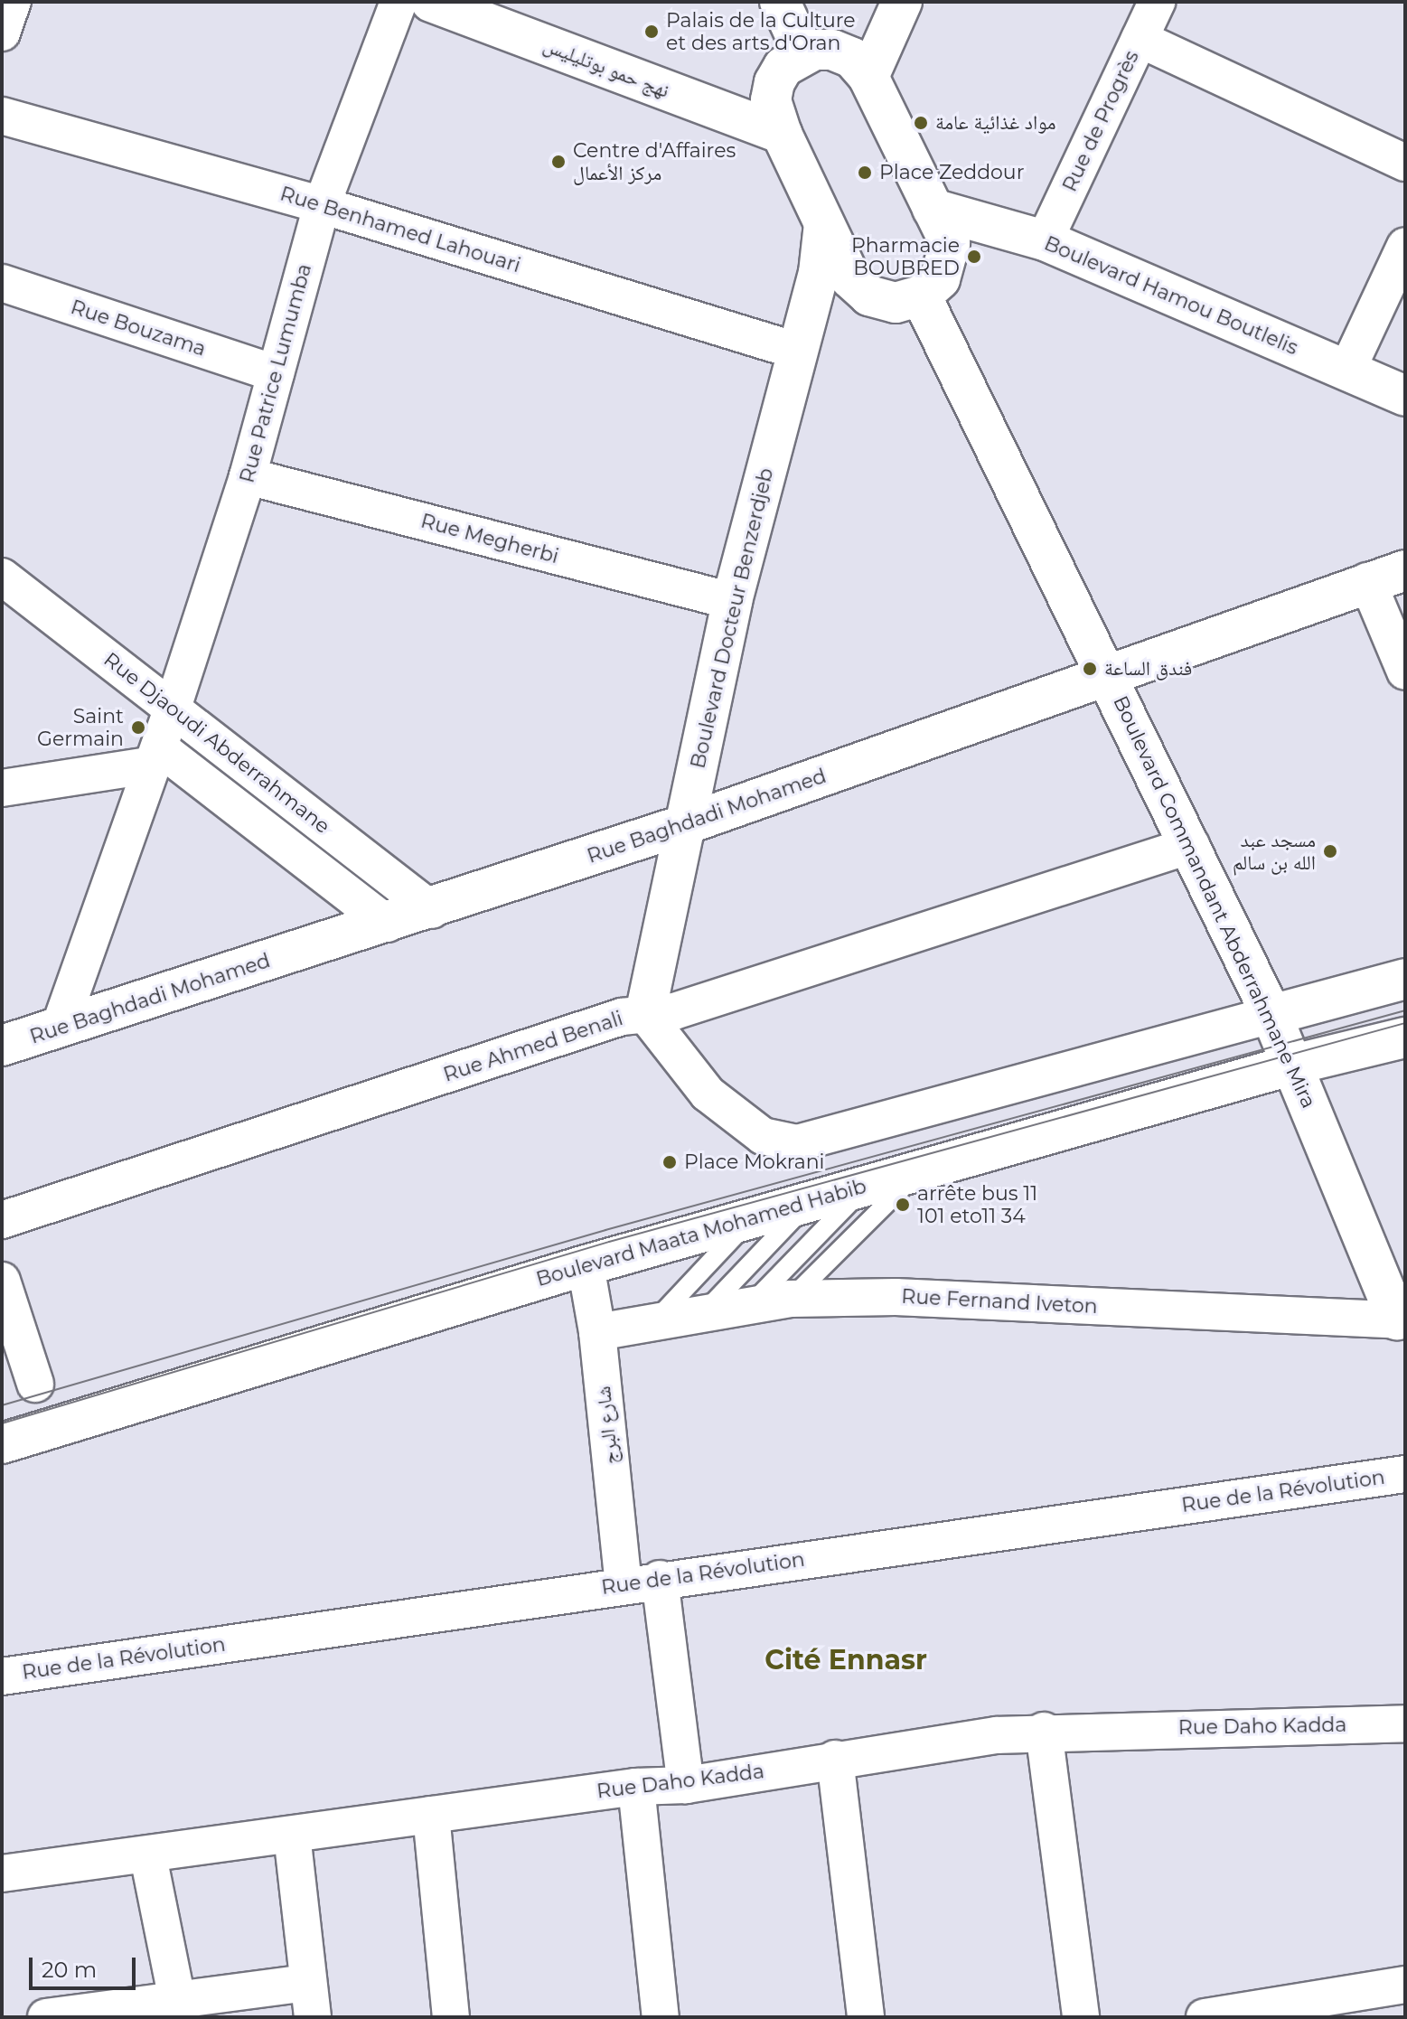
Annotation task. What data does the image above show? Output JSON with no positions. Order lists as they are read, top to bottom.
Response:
{
  "streets": {
    "main road": [
      "نهج حمو بوتليليس",
      "Boulevard Hamou Boutlelis",
      "Boulevard Docteur Benzerdjeb",
      "Rue Baghdadi Mohamed",
      "Boulevard Commandant Abderrahmane Mira",
      "Boulevard Maata Mohamed Habib"
    ],
    "street": [
      "Rue de Progrès",
      "Rue Benhamed Lahouari",
      "Rue Bouzama",
      "Rue Patrice Lumumba",
      "Rue Megherbi",
      "Rue Djaoudi Abderrahmane",
      "Rue Ahmed Benali",
      "Rue Fernand Iveton",
      "شارع البرج",
      "Rue de la Révolution",
      "Rue Daho Kadda"
    ]
  },
  "crossings": [
    ["Rue de Progrès", "Boulevard Hamou Boutlelis"],
    ["Rue Benhamed Lahouari", "Rue Patrice Lumumba"],
    ["Rue Benhamed Lahouari", "Boulevard Docteur Benzerdjeb"],
    ["Rue Bouzama", "Rue Patrice Lumumba"],
    ["Rue Patrice Lumumba", "Rue Megherbi"],
    ["Rue Patrice Lumumba", "Rue Djaoudi Abderrahmane"],
    ["Rue Patrice Lumumba", "Rue Baghdadi Mohamed"],
    ["Rue Megherbi", "Boulevard Docteur Benzerdjeb"],
    ["Boulevard Docteur Benzerdjeb", "Rue Baghdadi Mohamed"],
    ["Boulevard Docteur Benzerdjeb", "Rue Ahmed Benali"],
    ["Rue Djaoudi Abderrahmane", "Rue Baghdadi Mohamed"],
    ["Rue Baghdadi Mohamed", "Boulevard Commandant Abderrahmane Mira"],
    ["Boulevard Commandant Abderrahmane Mira", "Rue Ahmed Benali"],
    ["Boulevard Commandant Abderrahmane Mira", "Boulevard Maata Mohamed Habib"],
    ["Boulevard Commandant Abderrahmane Mira", "Rue Fernand Iveton"],
    ["Boulevard Maata Mohamed Habib", "شارع البرج"],
    ["Rue Fernand Iveton", "شارع البرج"],
    ["شارع البرج", "Rue de la Révolution"]
  ],
  "districts": ["Cité Ennasr"],
  "places": [
    "Palais de la Culture et des arts d'Oran",
    "مواد غذائية عامة",
    "Centre d'Affaires مركز الأعمال",
    "Place Zeddour",
    "Pharmacie BOUBRED",
    "فندق الساعة",
    "Saint Germain",
    "مسجد عبد الله بن سالم",
    "Place Mokrani",
    "arrête bus 11 101 eto11 34"
  ],
  "scale_bar": "20 m"
}
